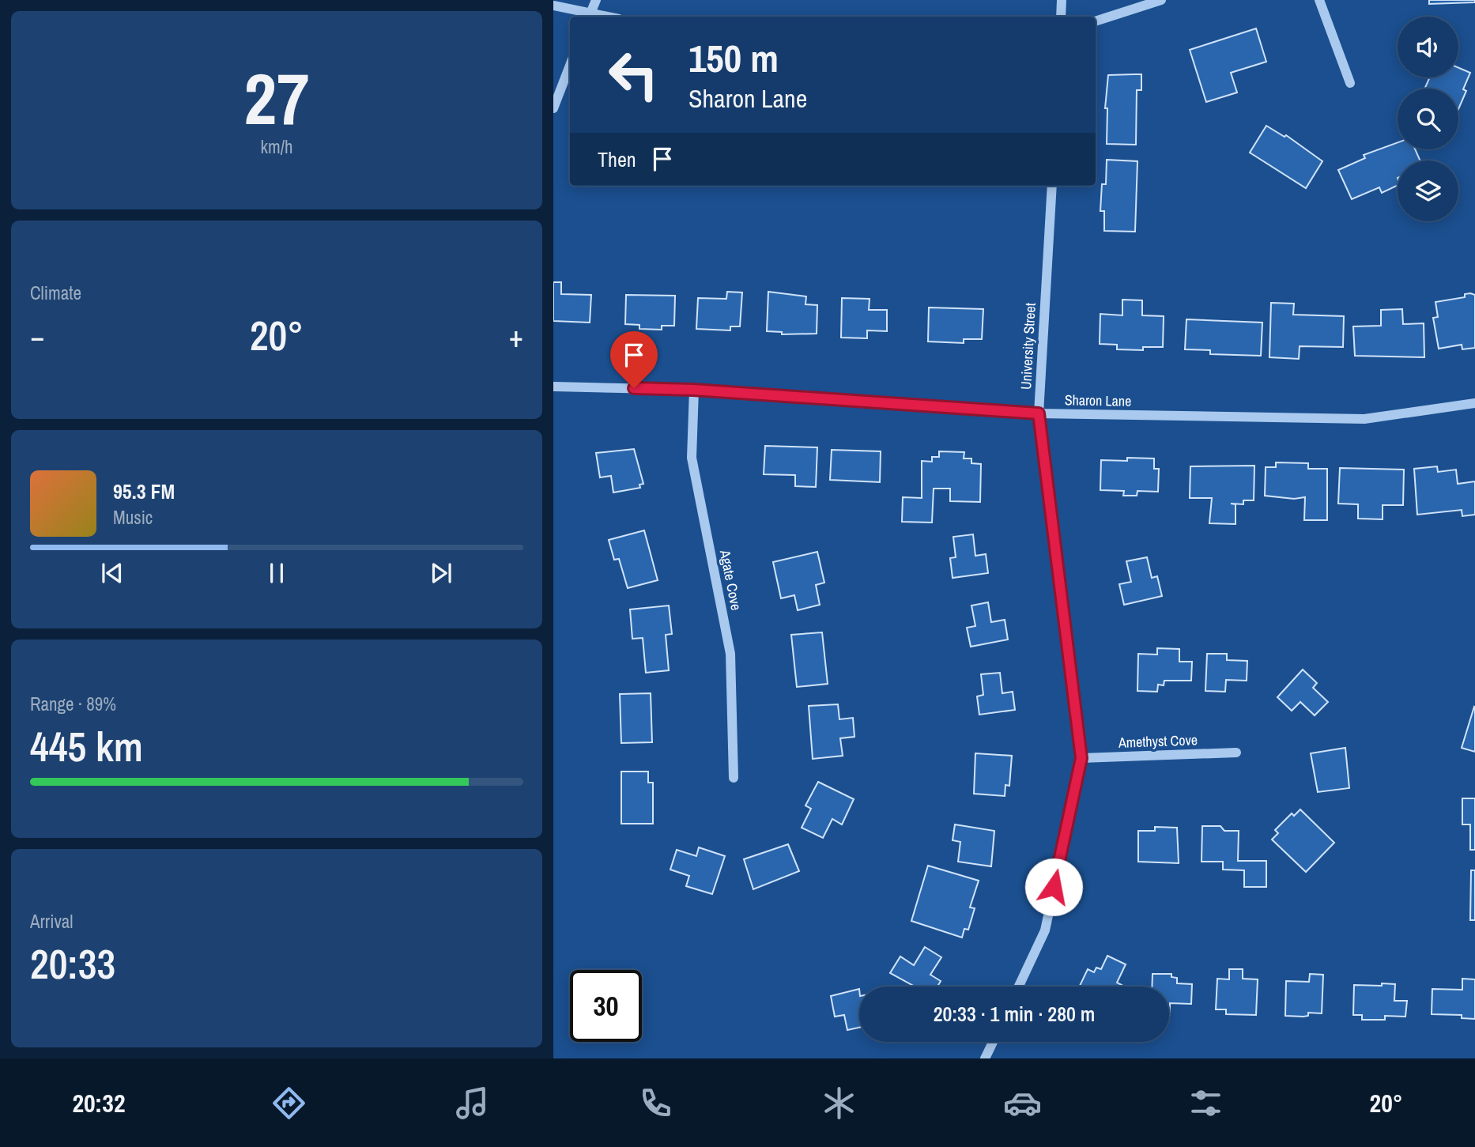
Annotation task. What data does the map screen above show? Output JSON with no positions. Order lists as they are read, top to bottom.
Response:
{
  "streets": {
    "street": [
      "University Street",
      "Sharon Lane",
      "Agate Cove",
      "Amethyst Cove"
    ]
  },
  "crossings": [
    ["University Street", "Sharon Lane"],
    ["University Street", "Amethyst Cove"],
    ["Sharon Lane", "Agate Cove"]
  ],
  "page": {
    "tile": [
      ["27", "km/h"],
      "Climate",
      ["Range · 89%", "445 km"],
      ["Arrival", "20:33"]
    ],
    "turn": ["150 m", "Sharon Lane"],
    "then": "Then",
    "heat": ["−", "20°", "+"],
    "song": ["95.3 FM", "Music"],
    "limit": "30",
    "trip": "20:33 · 1 min · 280 m",
    "tabs": ["20:32", "20°"]
  }
}
